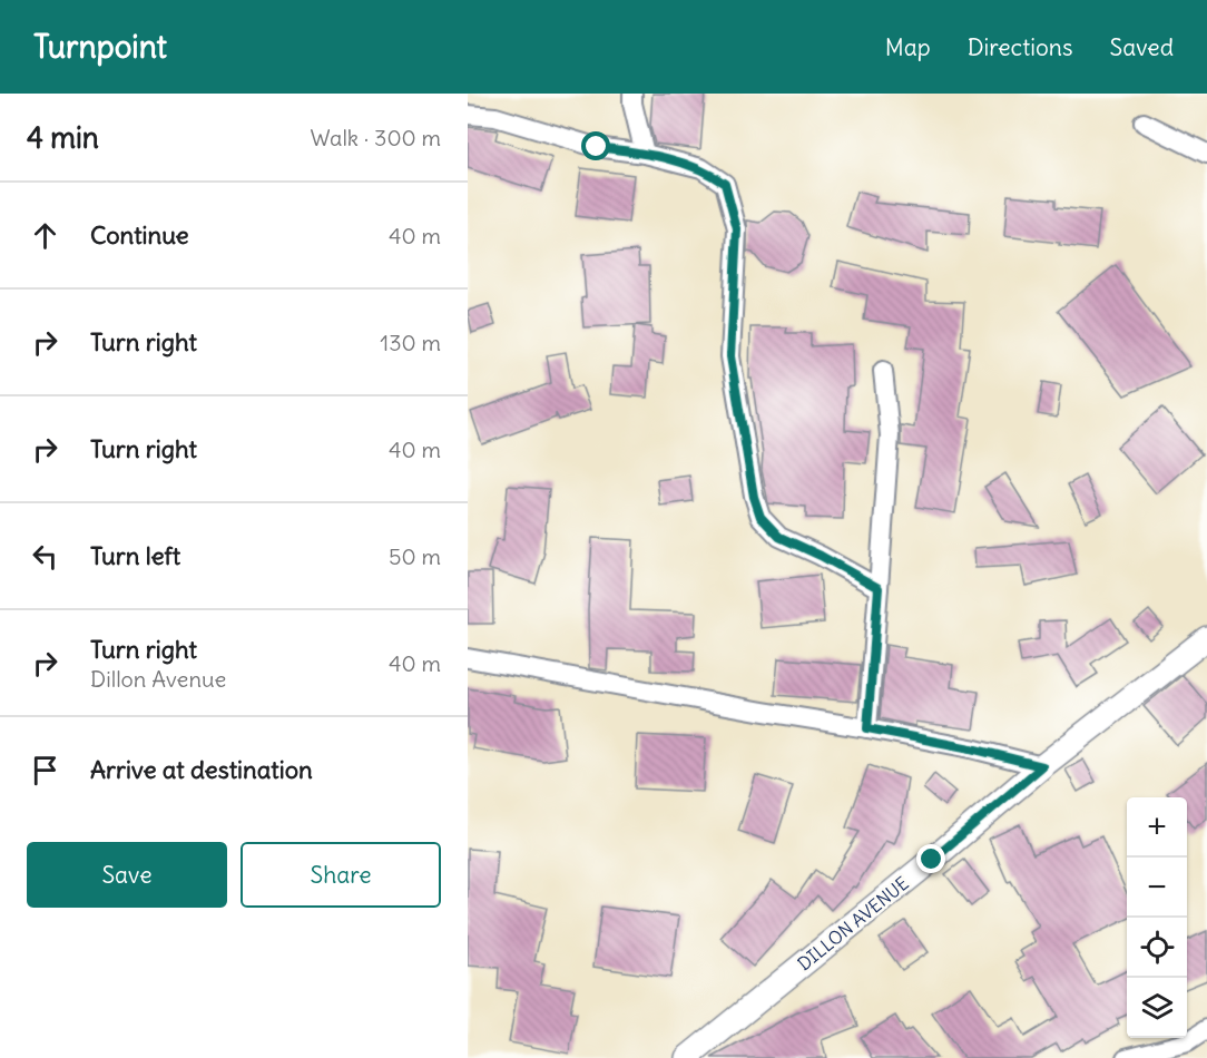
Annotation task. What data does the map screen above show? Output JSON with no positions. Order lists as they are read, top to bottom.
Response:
{
  "streets": {
    "street": ["DILLON AVENUE"]
  },
  "page": {
    "header": "Turnpoint",
    "nav": ["Map", "Directions", "Saved"],
    "heading": ["4 min", "Walk · 300 m"],
    "list": [
      ["Continue", "40 m"],
      ["Turn right", "130 m"],
      ["Turn right", "40 m"],
      ["Turn left", "50 m"],
      ["Turn right", "Dillon Avenue", "40 m"],
      "Arrive at destination"
    ],
    "map_buttons": ["+", "−"],
    "buttons": ["Save", "Share"]
  }
}
